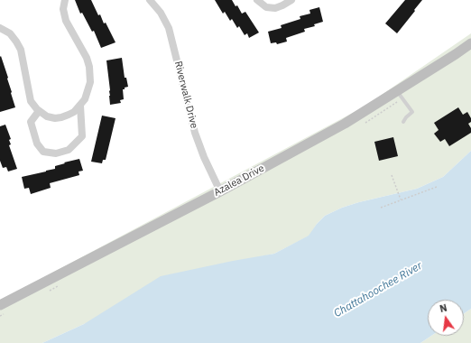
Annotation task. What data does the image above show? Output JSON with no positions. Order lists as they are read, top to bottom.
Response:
{
  "streets": {
    "street": ["Riverwalk Drive", "Azalea Drive"]
  },
  "crossings": [
    ["Riverwalk Drive", "Azalea Drive"]
  ],
  "water": ["Chattahoochee River"],
  "north": "top"
}
